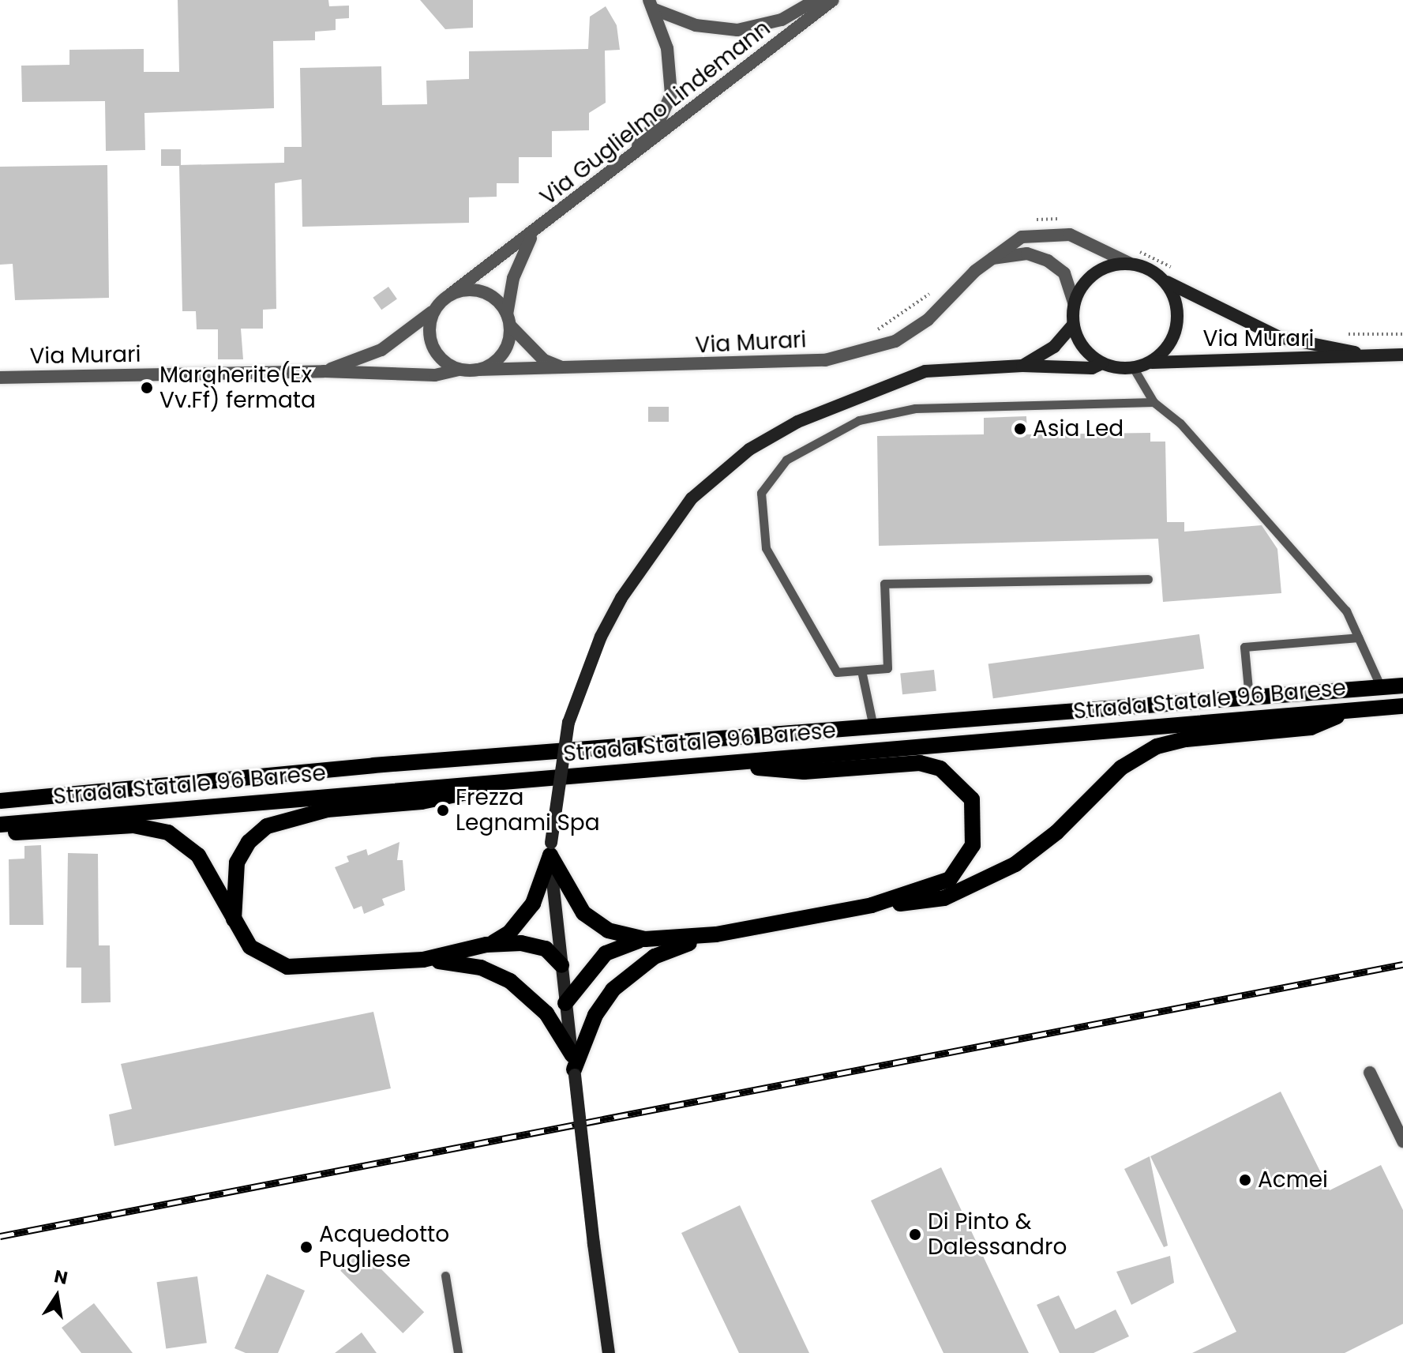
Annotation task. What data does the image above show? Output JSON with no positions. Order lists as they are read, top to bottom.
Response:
{
  "streets": {
    "main road": ["Strada Statale 96 Barese"],
    "street": ["Via Guglielmo Lindemann", "Via Murari"]
  },
  "crossings": [
    ["Via Guglielmo Lindemann", "Via Murari"]
  ],
  "places": [
    "Margherite(Ex Vv.Ff) fermata",
    "Asia Led",
    "Frezza Legnami Spa",
    "Acmei",
    "Di Pinto & Dalessandro",
    "Acquedotto Pugliese"
  ],
  "north": "top"
}
